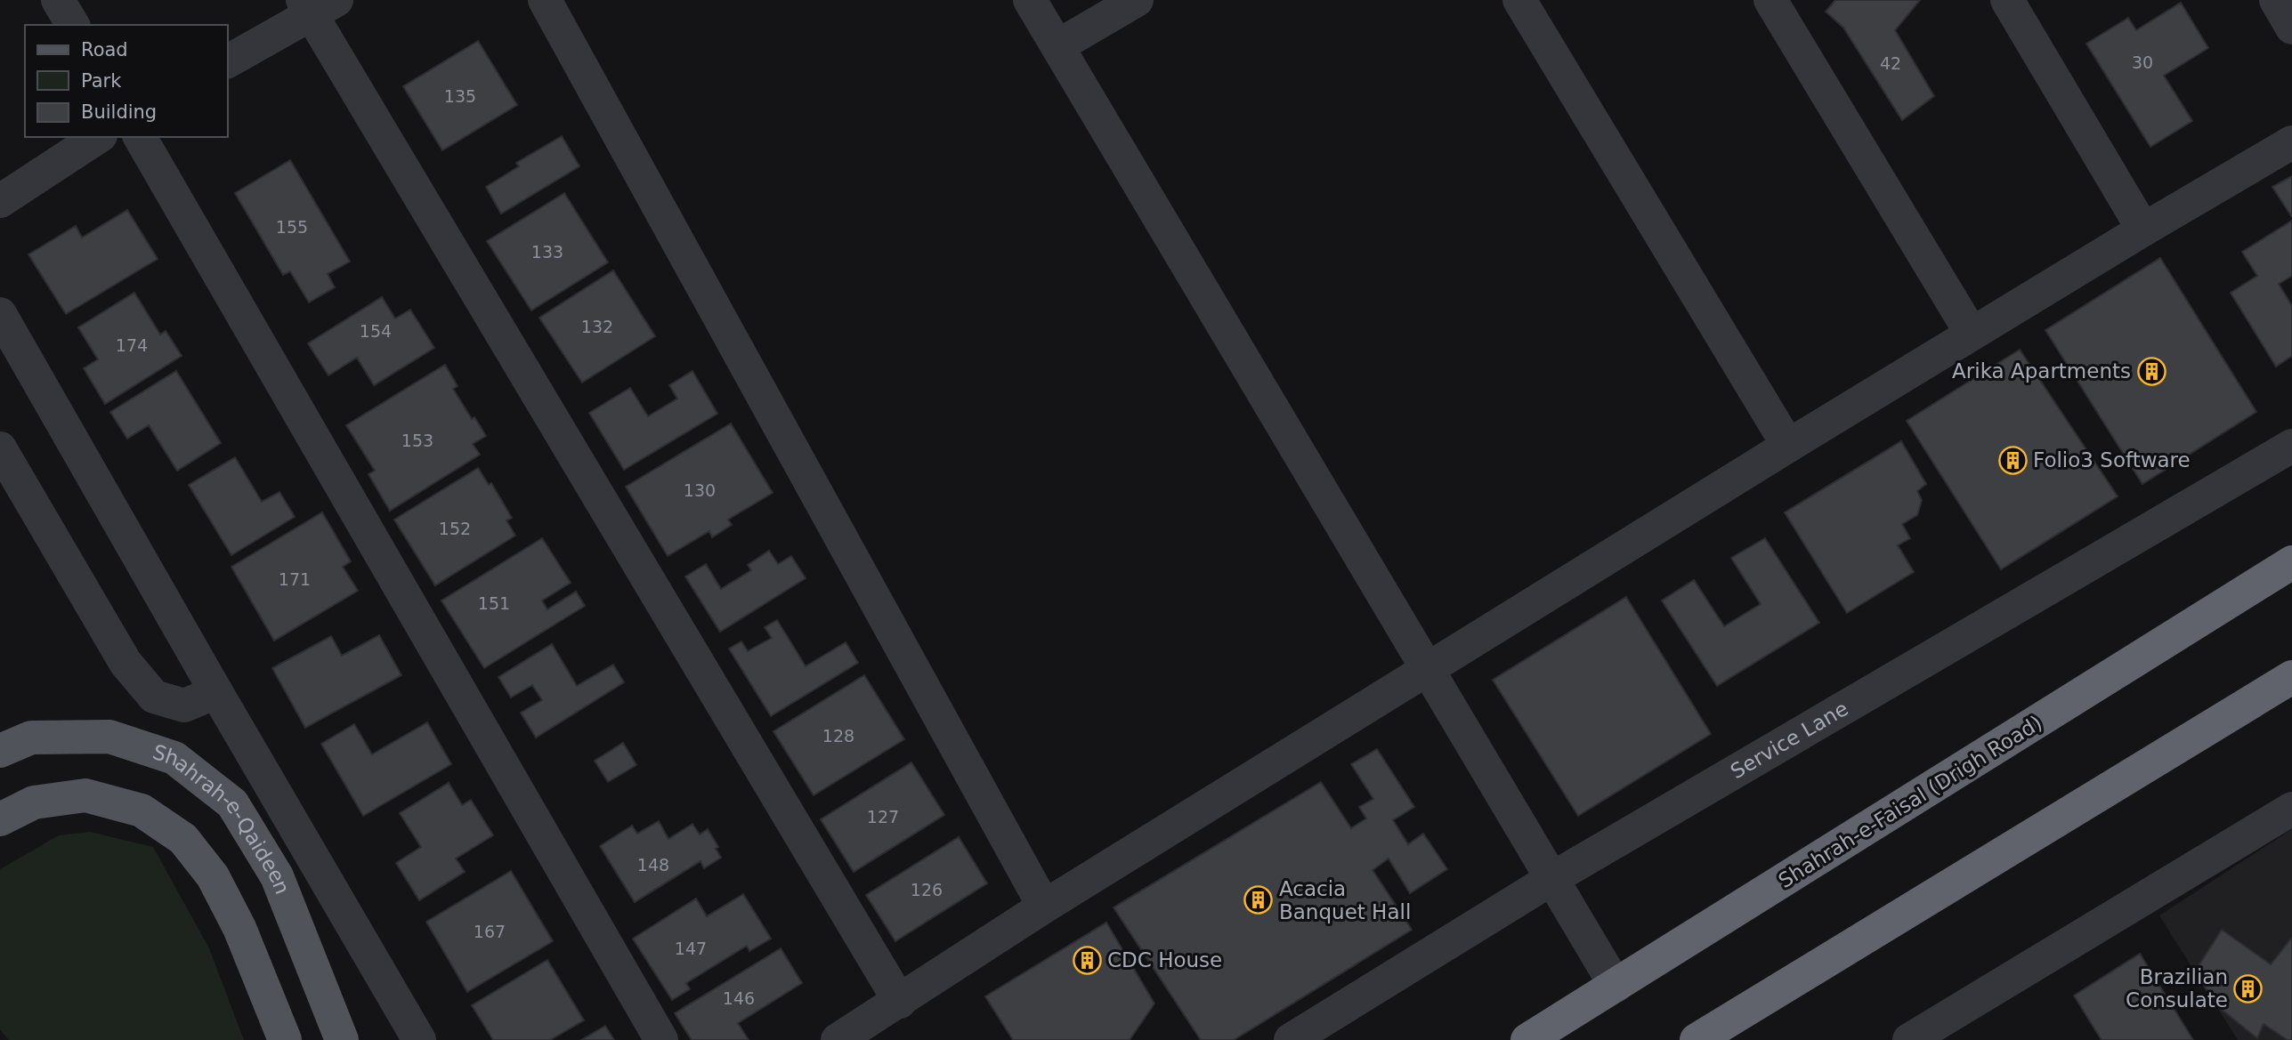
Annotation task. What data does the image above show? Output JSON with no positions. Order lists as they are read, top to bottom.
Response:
{
  "streets": {
    "highway": ["Shahrah-e-Faisal (Drigh Road)"],
    "main road": ["Shahrah-e-Qaideen"],
    "street": ["Service Lane"]
  },
  "places": {
    "building": [
      "Arika Apartments",
      "Folio3 Software",
      "Acacia Banquet Hall",
      "CDC House",
      "Brazilian Consulate"
    ]
  },
  "house_numbers": [
    "30",
    "42",
    "135",
    "155",
    "133",
    "132",
    "154",
    "174",
    "153",
    "130",
    "152",
    "171",
    "151",
    "128",
    "127",
    "148",
    "126",
    "167",
    "147",
    "146"
  ],
  "legend": ["Road", "Park", "Building"]
}
